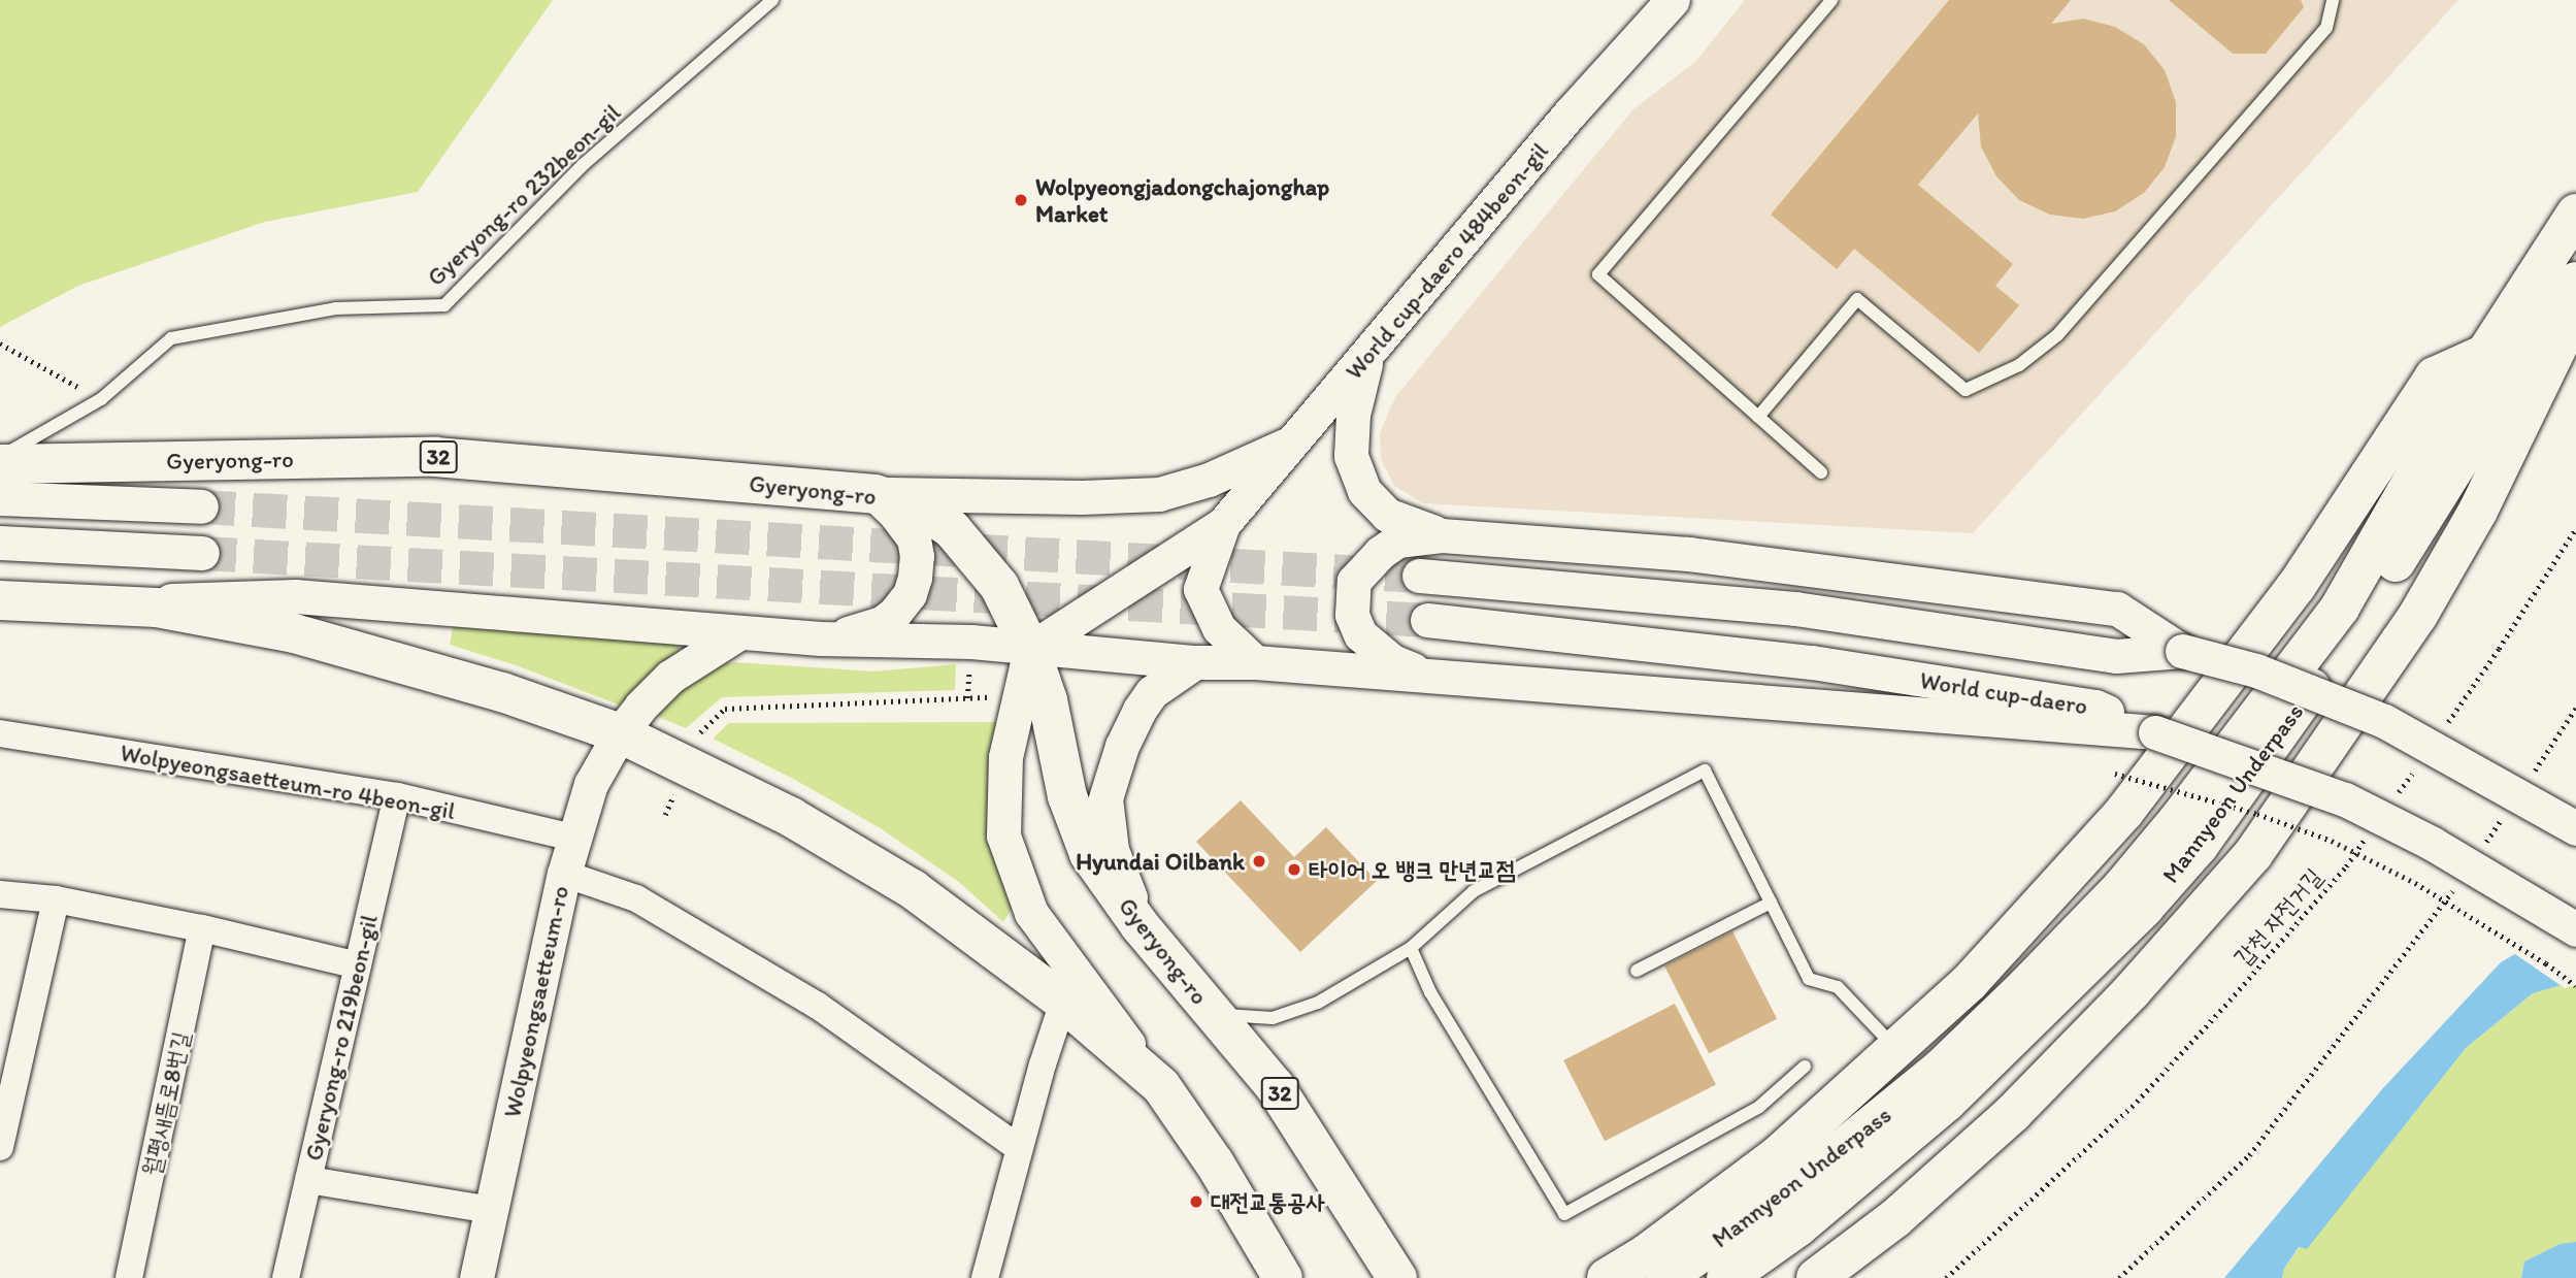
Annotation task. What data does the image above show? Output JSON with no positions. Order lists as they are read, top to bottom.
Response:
{
  "streets": {
    "main road": ["32", "Gyeryong-ro", "Mannyeon Underpass"],
    "street": [
      "World cup-daero 484beon-gil",
      "World cup-daero",
      "Wolpyeongsaetteum-ro 4beon-gil",
      "Wolpyeongsaetteum-ro",
      "Gyeryong-ro 219beon-gil",
      "월평새뜸로8번길"
    ],
    "lane": ["Gyeryong-ro 232beon-gil"],
    "path": ["갑천 자전거길"]
  },
  "crossings": [
    ["Wolpyeongsaetteum-ro 4beon-gil", "Wolpyeongsaetteum-ro"],
    ["Wolpyeongsaetteum-ro 4beon-gil", "Gyeryong-ro 219beon-gil"]
  ],
  "places": [
    "Wolpyeongjadongchajonghap Market",
    "Hyundai Oilbank",
    "타이어 오 뱅크 만년교점",
    "대전교통공사"
  ]
}
